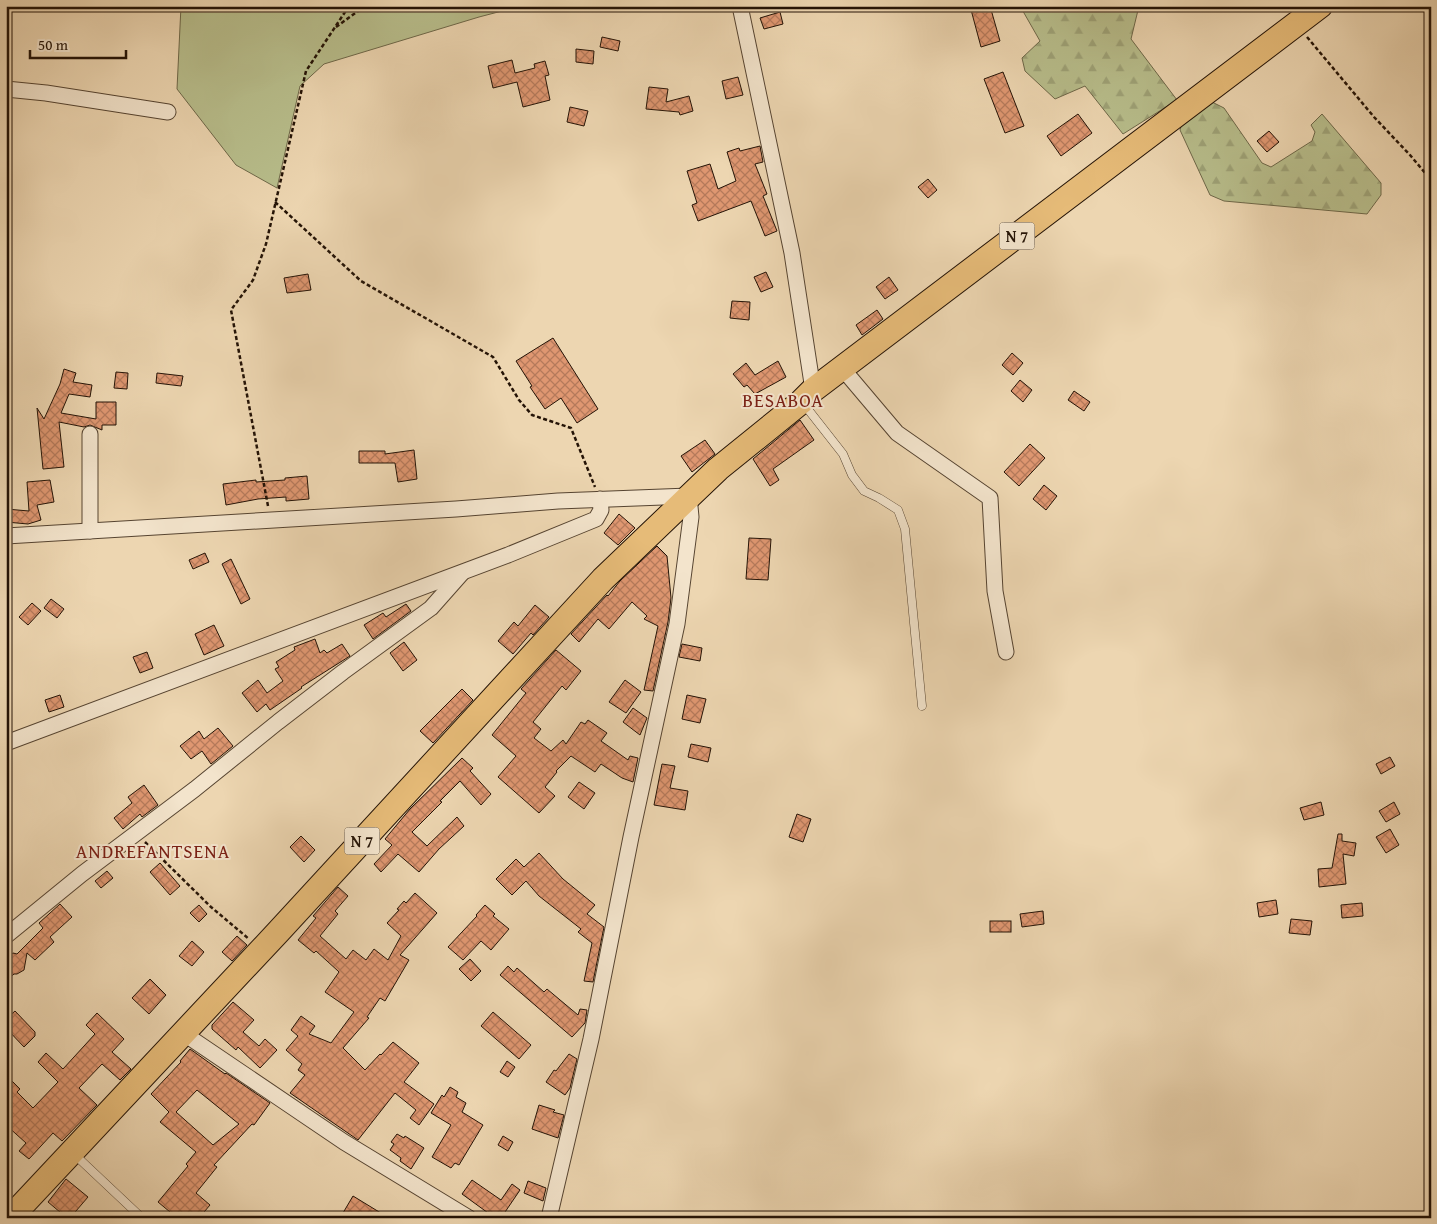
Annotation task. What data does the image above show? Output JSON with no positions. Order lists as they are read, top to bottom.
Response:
{
  "streets": {
    "main road": ["N 7"]
  },
  "districts": ["BESABOA", "ANDREFANTSENA"],
  "scale_bar": "50 m"
}
